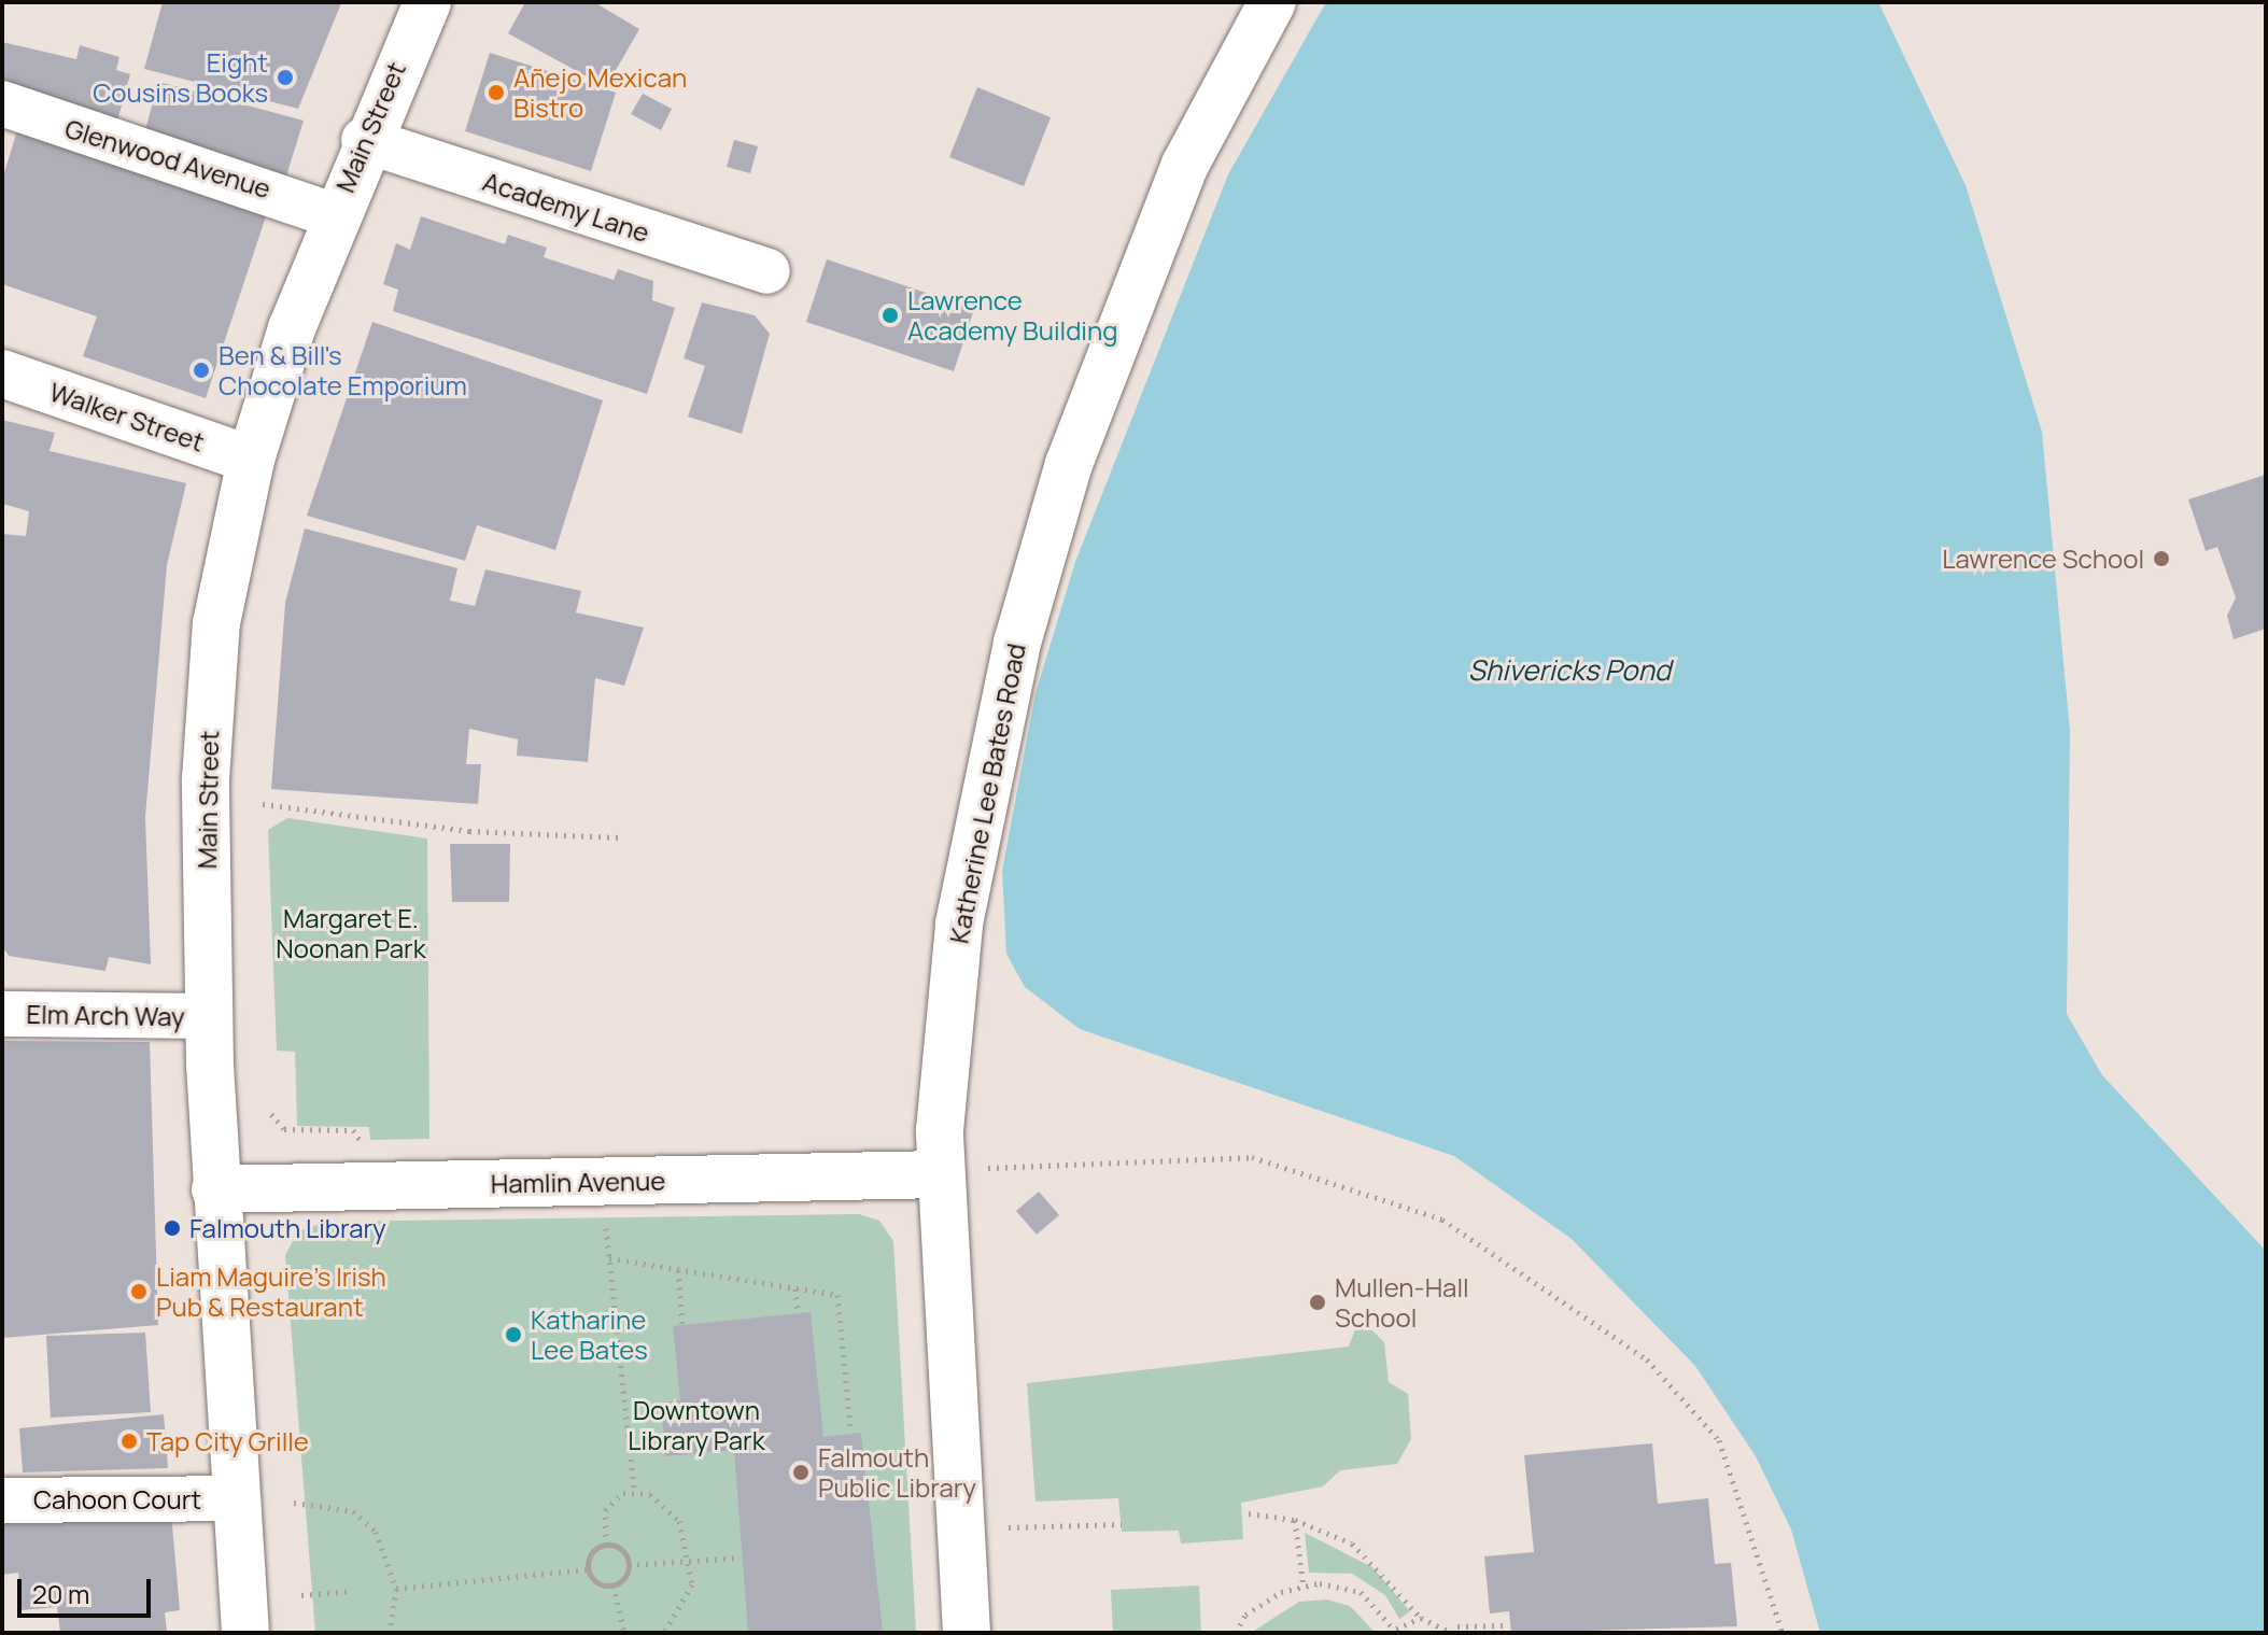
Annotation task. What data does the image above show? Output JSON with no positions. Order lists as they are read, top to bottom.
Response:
{
  "streets": {
    "street": [
      "Main Street",
      "Glenwood Avenue",
      "Academy Lane",
      "Walker Street",
      "Katherine Lee Bates Road",
      "Elm Arch Way",
      "Hamlin Avenue",
      "Cahoon Court"
    ]
  },
  "crossings": [
    ["Main Street", "Glenwood Avenue"],
    ["Main Street", "Academy Lane"],
    ["Main Street", "Walker Street"],
    ["Main Street", "Elm Arch Way"],
    ["Main Street", "Hamlin Avenue"],
    ["Main Street", "Cahoon Court"],
    ["Katherine Lee Bates Road", "Hamlin Avenue"]
  ],
  "water": ["Shivericks Pond"],
  "parks": ["Margaret E. Noonan Park", "Downtown Library Park"],
  "places": [
    "Eight Cousins Books",
    "Añejo Mexican Bistro",
    "Lawrence Academy Building",
    "Ben & Bill's Chocolate Emporium",
    "Lawrence School",
    "Falmouth Library",
    "Liam Maguire's Irish Pub & Restaurant",
    "Mullen-Hall School",
    "Katharine Lee Bates",
    "Tap City Grille",
    "Falmouth Public Library"
  ],
  "scale_bar": "20 m"
}
